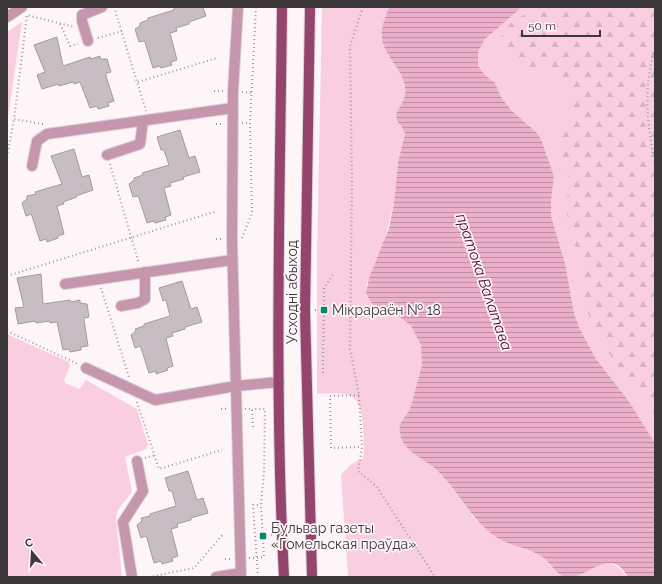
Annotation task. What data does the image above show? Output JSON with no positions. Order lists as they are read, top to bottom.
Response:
{
  "streets": {
    "main road": ["Усходні абыход"]
  },
  "water": ["пратока Валатава"],
  "places": {
    "transit": ["Мікрараён № 18", "Бульвар газеты «Гомельская праўда»"]
  },
  "scale_bar": "50 m",
  "north": "top"
}
